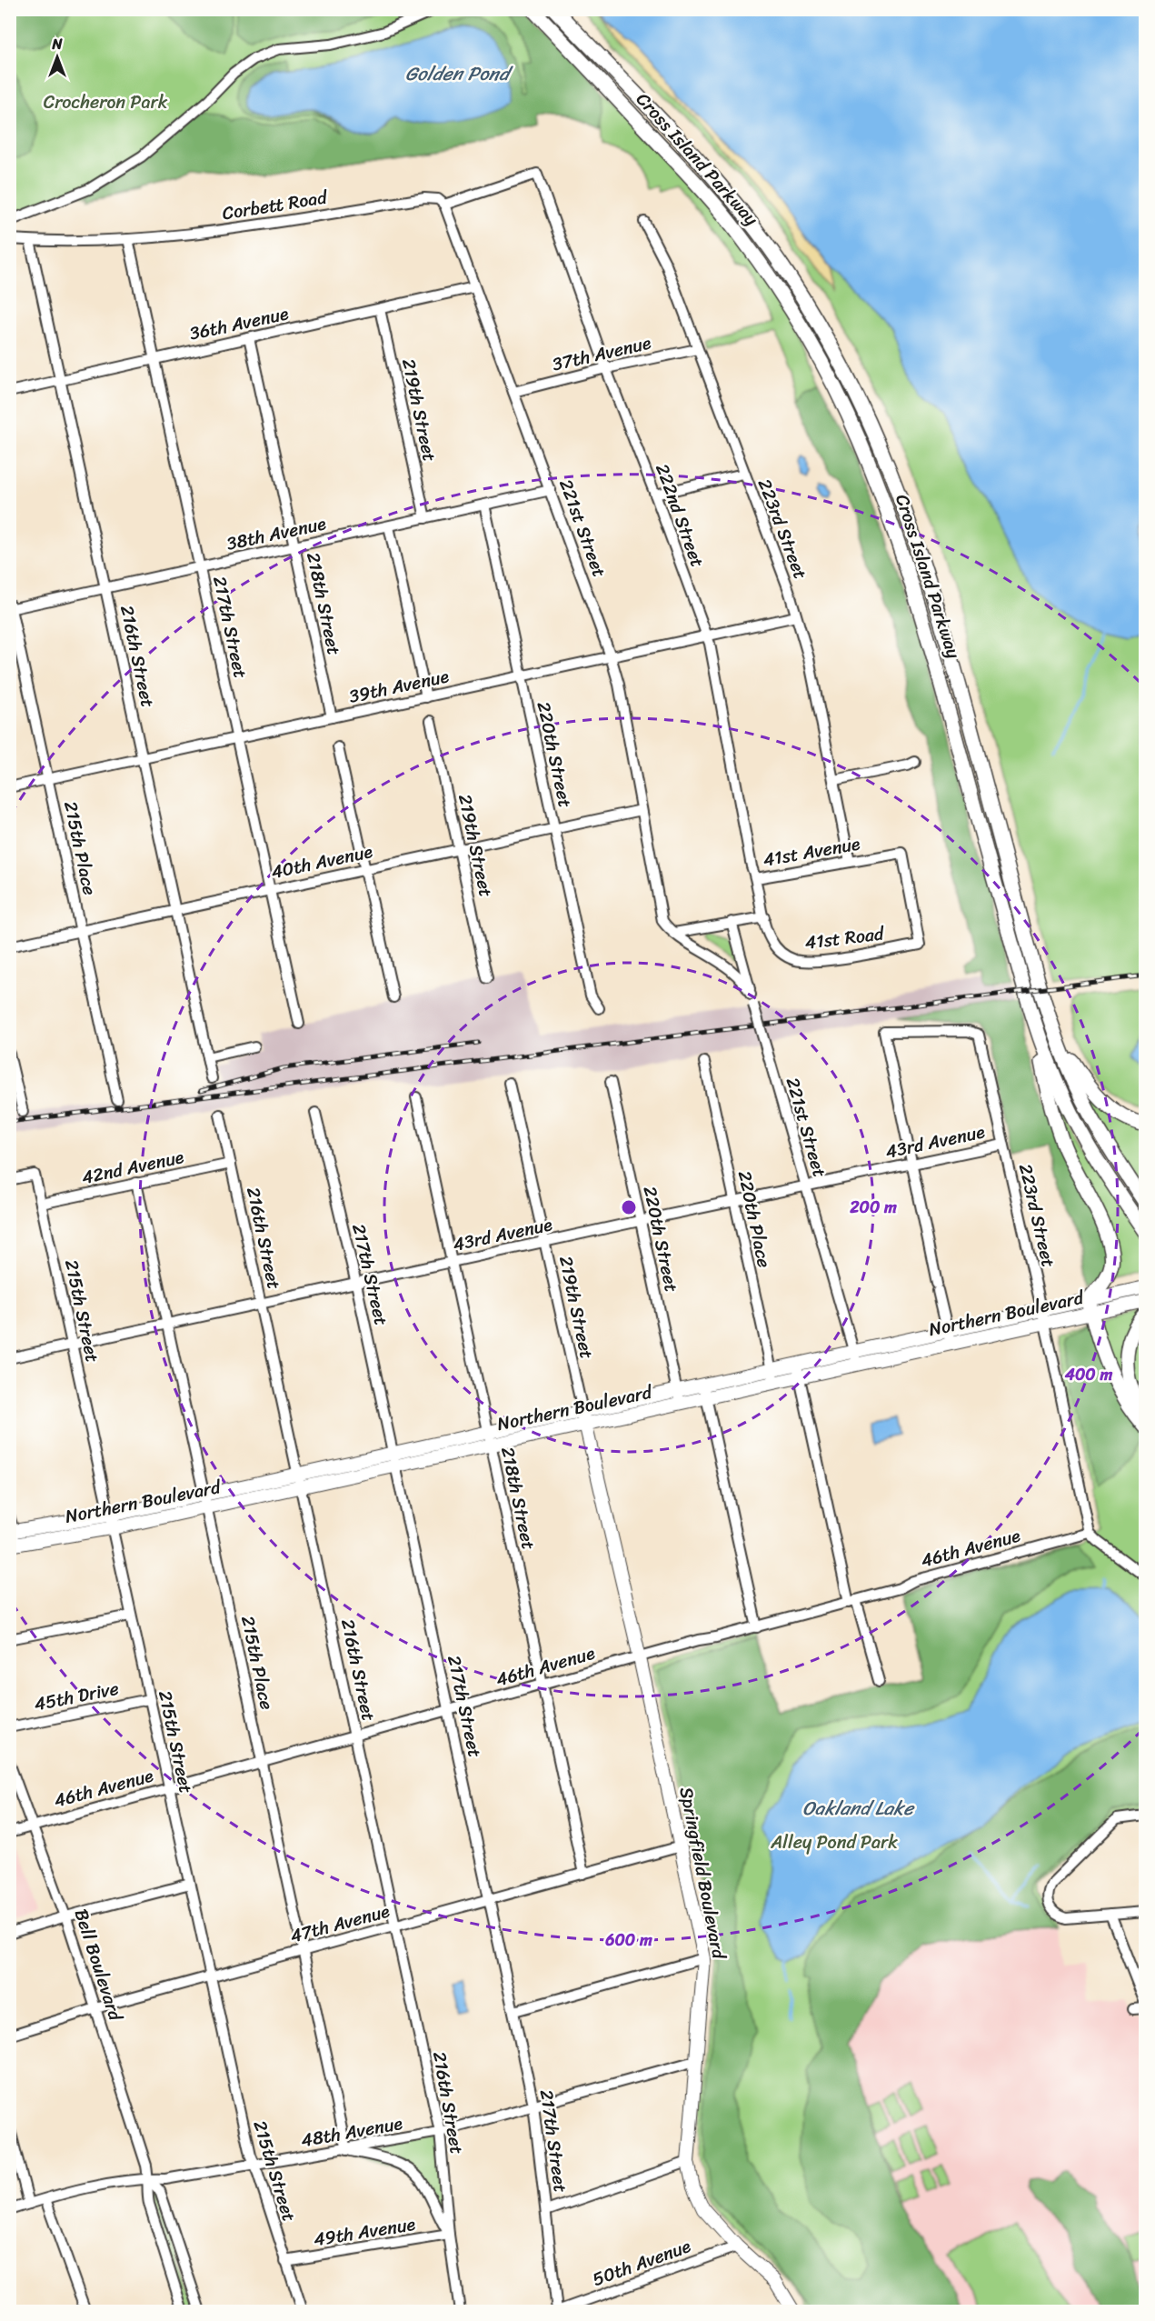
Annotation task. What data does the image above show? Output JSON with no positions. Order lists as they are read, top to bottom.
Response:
{
  "streets": {
    "highway": ["Cross Island Parkway"],
    "main road": ["Northern Boulevard", "Springfield Boulevard"],
    "street": [
      "Corbett Road",
      "36th Avenue",
      "37th Avenue",
      "219th Street",
      "222nd Street",
      "221st Street",
      "223rd Street",
      "38th Avenue",
      "218th Street",
      "217th Street",
      "216th Street",
      "39th Avenue",
      "220th Street",
      "215th Place",
      "41st Avenue",
      "40th Avenue",
      "41st Road",
      "43rd Avenue",
      "42nd Avenue",
      "220th Place",
      "215th Street",
      "46th Avenue",
      "45th Drive",
      "47th Avenue",
      "Bell Boulevard",
      "48th Avenue",
      "49th Avenue",
      "50th Avenue"
    ]
  },
  "crossings": [
    ["Corbett Road", "222nd Street"],
    ["Corbett Road", "221st Street"],
    ["Corbett Road", "217th Street"],
    ["Corbett Road", "216th Street"],
    ["36th Avenue", "219th Street"],
    ["36th Avenue", "221st Street"],
    ["36th Avenue", "218th Street"],
    ["36th Avenue", "217th Street"],
    ["36th Avenue", "216th Street"],
    ["37th Avenue", "222nd Street"],
    ["37th Avenue", "221st Street"],
    ["37th Avenue", "223rd Street"],
    ["219th Street", "38th Avenue"],
    ["219th Street", "40th Avenue"],
    ["219th Street", "43rd Avenue"],
    ["219th Street", "Northern Boulevard"],
    ["219th Street", "Springfield Boulevard"],
    ["222nd Street", "221st Street"],
    ["222nd Street", "39th Avenue"],
    ["222nd Street", "41st Avenue"],
    ["221st Street", "38th Avenue"],
    ["221st Street", "39th Avenue"],
    ["221st Street", "40th Avenue"],
    ["221st Street", "43rd Avenue"],
    ["221st Street", "Northern Boulevard"],
    ["223rd Street", "39th Avenue"],
    ["223rd Street", "41st Avenue"],
    ["223rd Street", "43rd Avenue"],
    ["223rd Street", "Northern Boulevard"],
    ["223rd Street", "46th Avenue"],
    ["38th Avenue", "218th Street"],
    ["38th Avenue", "217th Street"],
    ["38th Avenue", "216th Street"],
    ["38th Avenue", "220th Street"],
    ["38th Avenue", "215th Place"],
    ["218th Street", "39th Avenue"],
    ["218th Street", "43rd Avenue"],
    ["218th Street", "Northern Boulevard"],
    ["218th Street", "46th Avenue"],
    ["218th Street", "47th Avenue"],
    ["217th Street", "39th Avenue"],
    ["217th Street", "40th Avenue"],
    ["217th Street", "43rd Avenue"],
    ["217th Street", "Northern Boulevard"],
    ["217th Street", "46th Avenue"],
    ["217th Street", "47th Avenue"],
    ["217th Street", "48th Avenue"],
    ["217th Street", "50th Avenue"],
    ["216th Street", "39th Avenue"],
    ["216th Street", "215th Place"],
    ["216th Street", "40th Avenue"],
    ["216th Street", "43rd Avenue"],
    ["216th Street", "42nd Avenue"],
    ["216th Street", "Northern Boulevard"],
    ["216th Street", "46th Avenue"],
    ["216th Street", "47th Avenue"],
    ["216th Street", "48th Avenue"],
    ["216th Street", "49th Avenue"],
    ["39th Avenue", "220th Street"],
    ["39th Avenue", "215th Place"],
    ["220th Street", "40th Avenue"],
    ["220th Street", "43rd Avenue"],
    ["220th Street", "Northern Boulevard"],
    ["215th Place", "40th Avenue"],
    ["215th Place", "43rd Avenue"],
    ["215th Place", "42nd Avenue"],
    ["215th Place", "Northern Boulevard"],
    ["215th Place", "46th Avenue"],
    ["215th Place", "47th Avenue"],
    ["215th Place", "48th Avenue"],
    ["41st Avenue", "41st Road"],
    ["43rd Avenue", "220th Place"],
    ["43rd Avenue", "215th Street"],
    ["42nd Avenue", "215th Street"],
    ["220th Place", "Northern Boulevard"],
    ["215th Street", "Northern Boulevard"],
    ["215th Street", "46th Avenue"],
    ["215th Street", "45th Drive"],
    ["215th Street", "47th Avenue"],
    ["215th Street", "48th Avenue"],
    ["215th Street", "49th Avenue"],
    ["Northern Boulevard", "Springfield Boulevard"],
    ["46th Avenue", "Springfield Boulevard"],
    ["46th Avenue", "Bell Boulevard"],
    ["Springfield Boulevard", "47th Avenue"],
    ["Springfield Boulevard", "48th Avenue"],
    ["Springfield Boulevard", "50th Avenue"],
    ["47th Avenue", "Bell Boulevard"],
    ["Bell Boulevard", "48th Avenue"]
  ],
  "water": ["Golden Pond", "Oakland Lake"],
  "parks": ["Crocheron Park", "Alley Pond Park"],
  "north": "top",
  "rings": ["200 m", "400 m", "600 m"]
}
